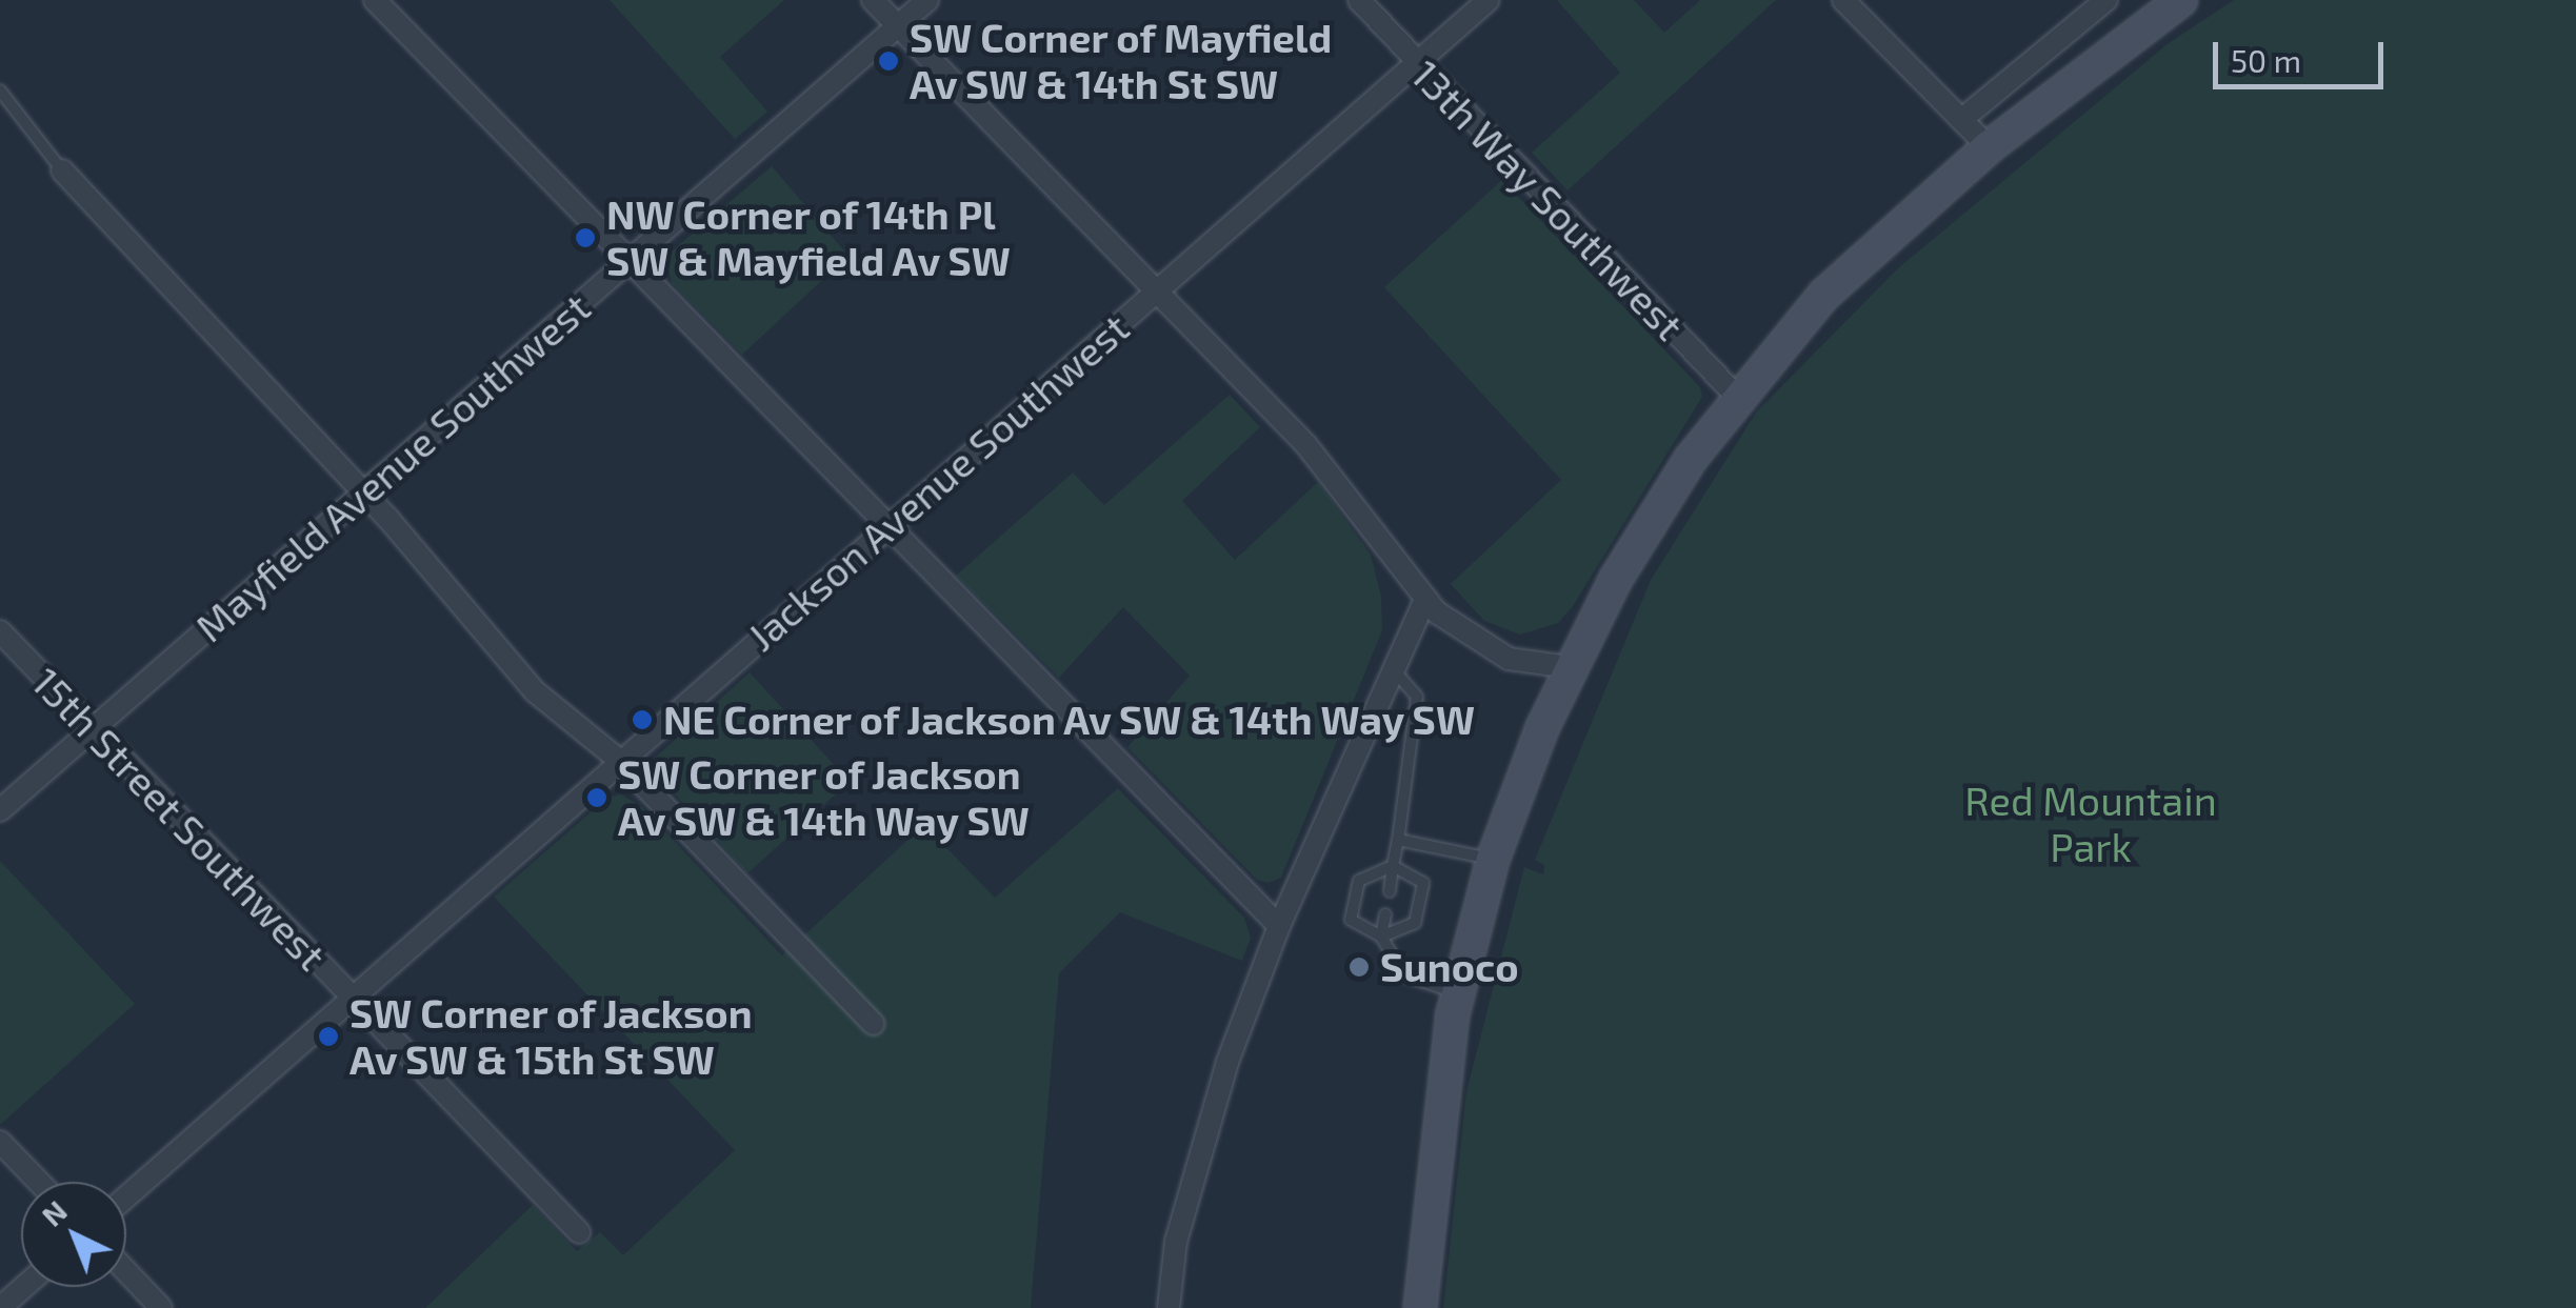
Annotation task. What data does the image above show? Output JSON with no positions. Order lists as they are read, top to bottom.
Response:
{
  "streets": {
    "street": [
      "13th Way Southwest",
      "Mayfield Avenue Southwest",
      "Jackson Avenue Southwest",
      "15th Street Southwest"
    ]
  },
  "crossings": [
    ["13th Way Southwest", "Jackson Avenue Southwest"],
    ["Mayfield Avenue Southwest", "15th Street Southwest"],
    ["Jackson Avenue Southwest", "15th Street Southwest"]
  ],
  "parks": ["Red Mountain Park"],
  "places": [
    "SW Corner of Mayfield Av SW & 14th St SW",
    "NW Corner of 14th Pl SW & Mayfield Av SW",
    "NE Corner of Jackson Av SW & 14th Way SW",
    "SW Corner of Jackson Av SW & 14th Way SW",
    "Sunoco",
    "SW Corner of Jackson Av SW & 15th St SW"
  ],
  "scale_bar": "50 m",
  "north": "top left"
}
